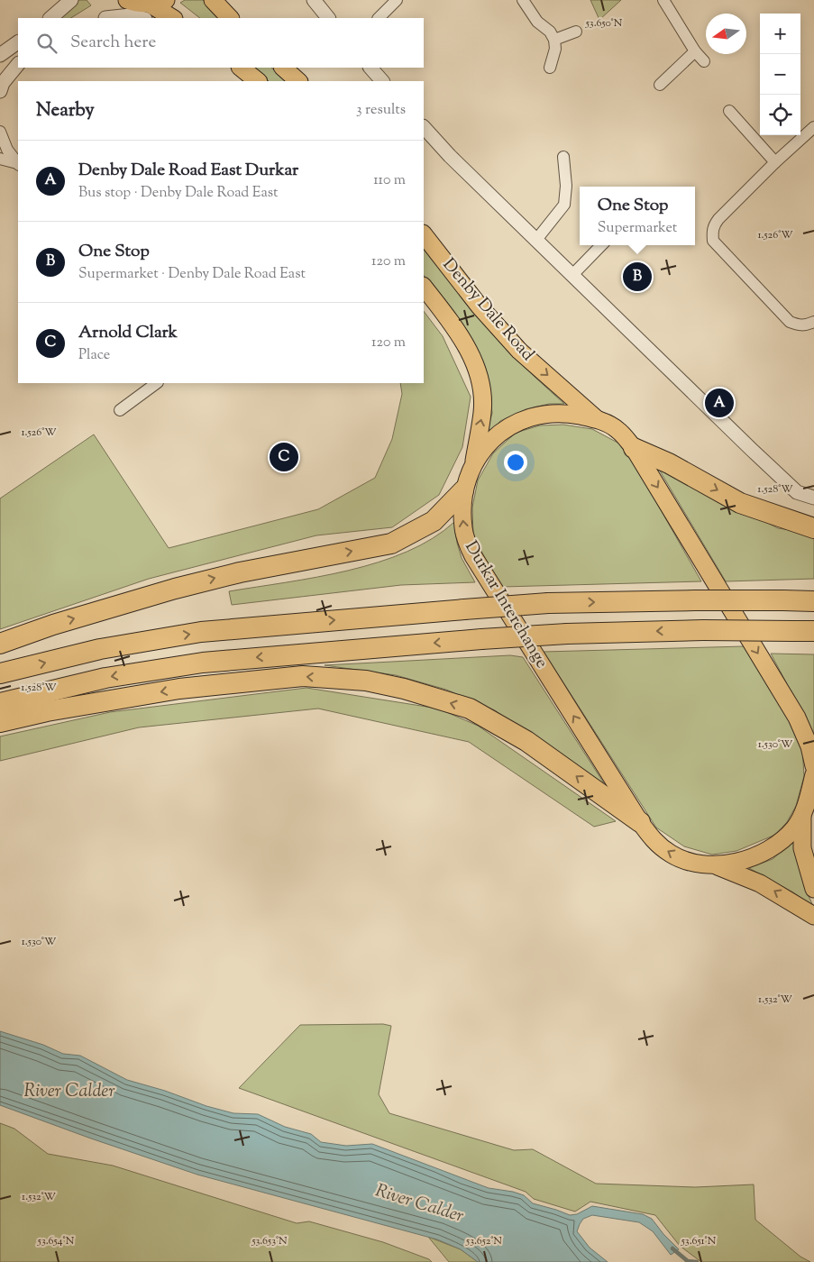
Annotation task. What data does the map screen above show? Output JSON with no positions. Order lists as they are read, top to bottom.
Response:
{
  "streets": {
    "main road": ["Denby Dale Road", "Durkar Interchange"]
  },
  "crossings": [
    ["Denby Dale Road", "Durkar Interchange"]
  ],
  "water": ["River Calder"],
  "north": "left",
  "page": {
    "map_buttons": ["+", "−"],
    "search": "Search here",
    "heading": ["Nearby", "3 results"],
    "list": [
      {
        "mark": "A",
        "name": "Denby Dale Road East Durkar",
        "note": "Bus stop · Denby Dale Road East",
        "value": "110 m"
      },
      {
        "mark": "B",
        "name": "One Stop",
        "note": "Supermarket · Denby Dale Road East",
        "value": "120 m"
      },
      {
        "mark": "C",
        "name": "Arnold Clark",
        "note": "Place",
        "value": "120 m"
      }
    ],
    "popup": ["One Stop", "Supermarket"],
    "pins": ["B", "A", "C"]
  },
  "coordinates": [
    "53.650°N",
    "1.526°W",
    "1.528°W",
    "1.530°W",
    "1.532°W",
    "53.654°N",
    "53.653°N",
    "53.652°N",
    "53.651°N"
  ]
}
